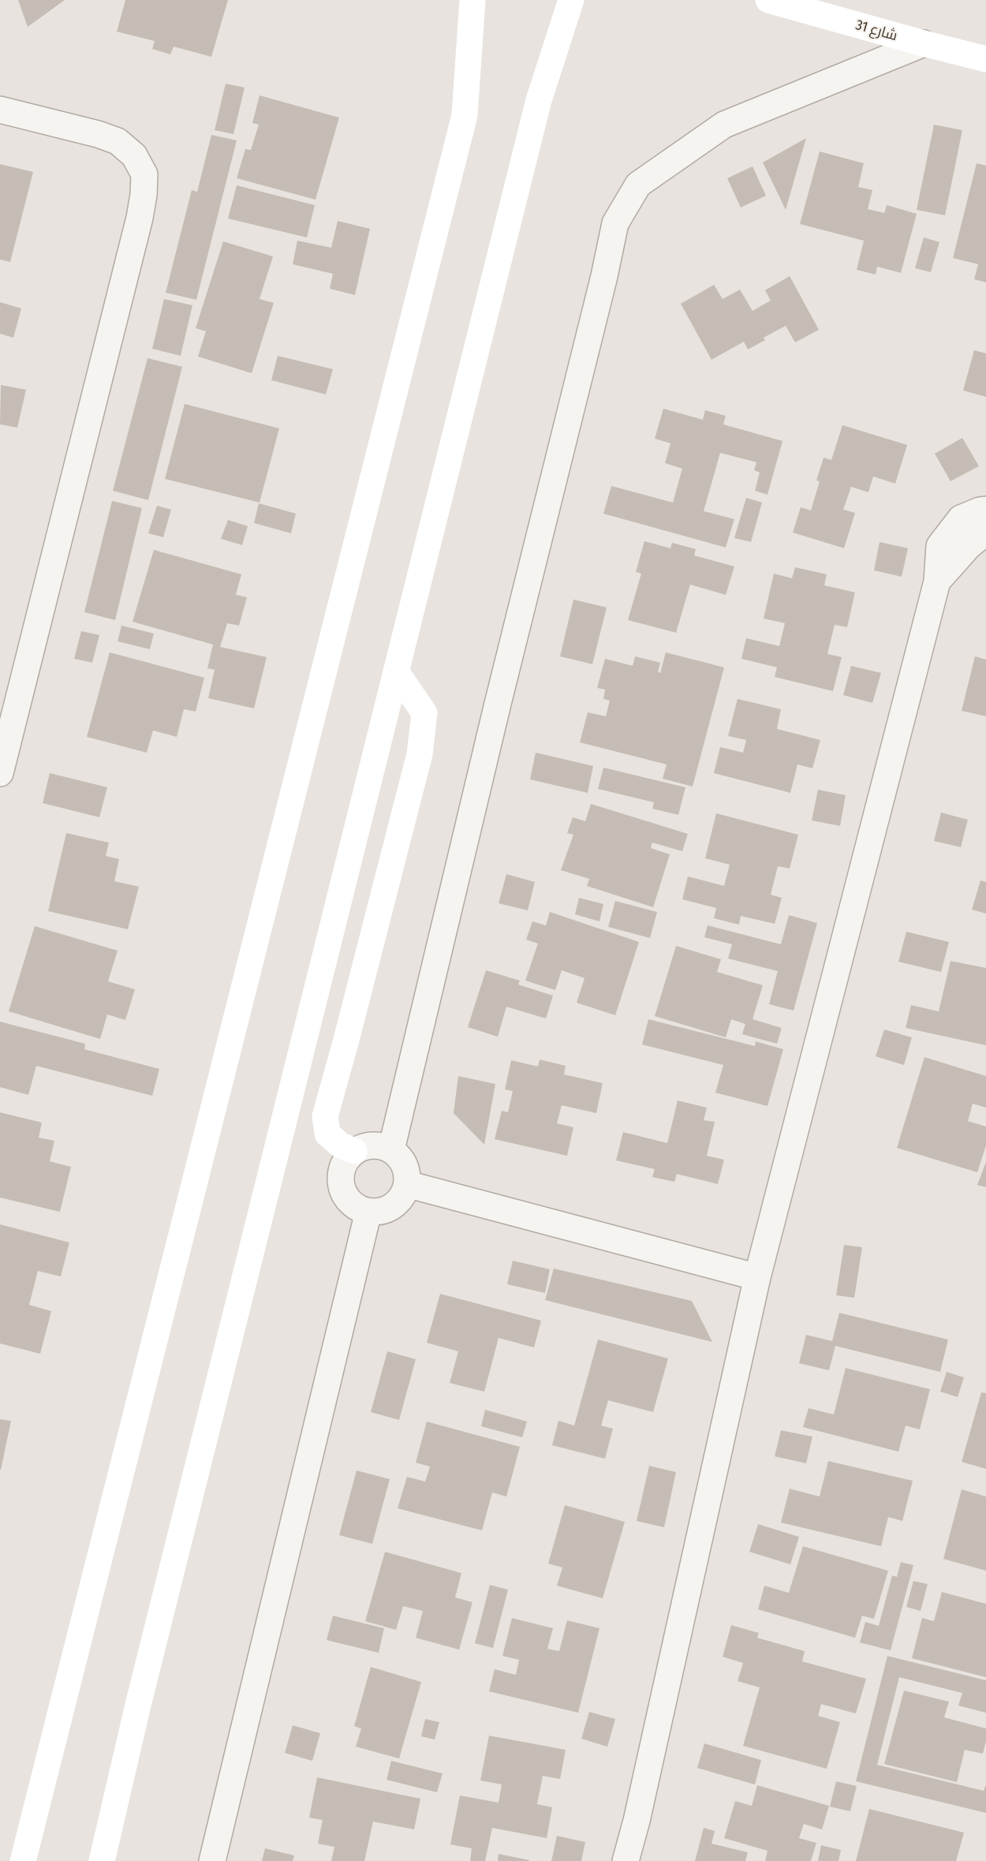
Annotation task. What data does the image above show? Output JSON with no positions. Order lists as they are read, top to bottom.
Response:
{
  "streets": {
    "main road": ["شارع 31"]
  }
}
